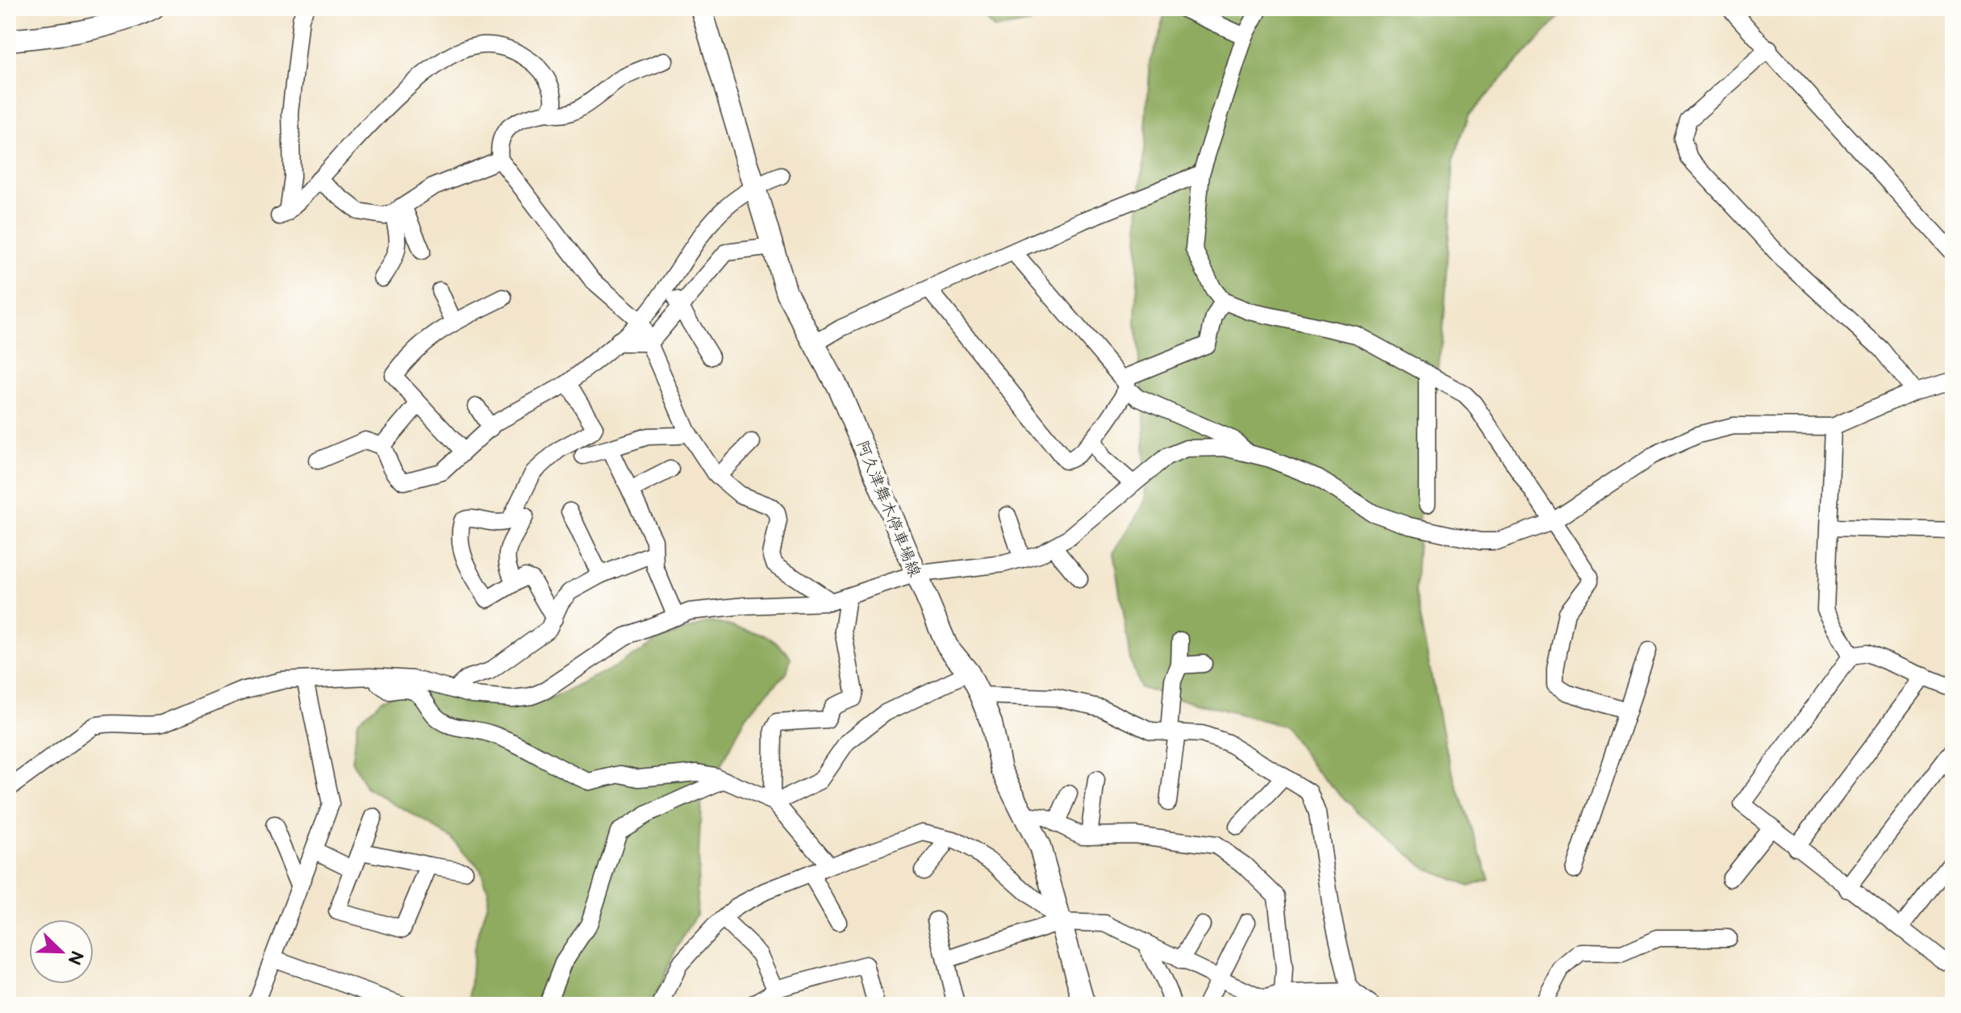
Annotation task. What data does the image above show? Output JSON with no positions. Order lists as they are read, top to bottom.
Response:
{
  "streets": {
    "main road": ["阿久津舞木停車場線"]
  },
  "north": "bottom right"
}
